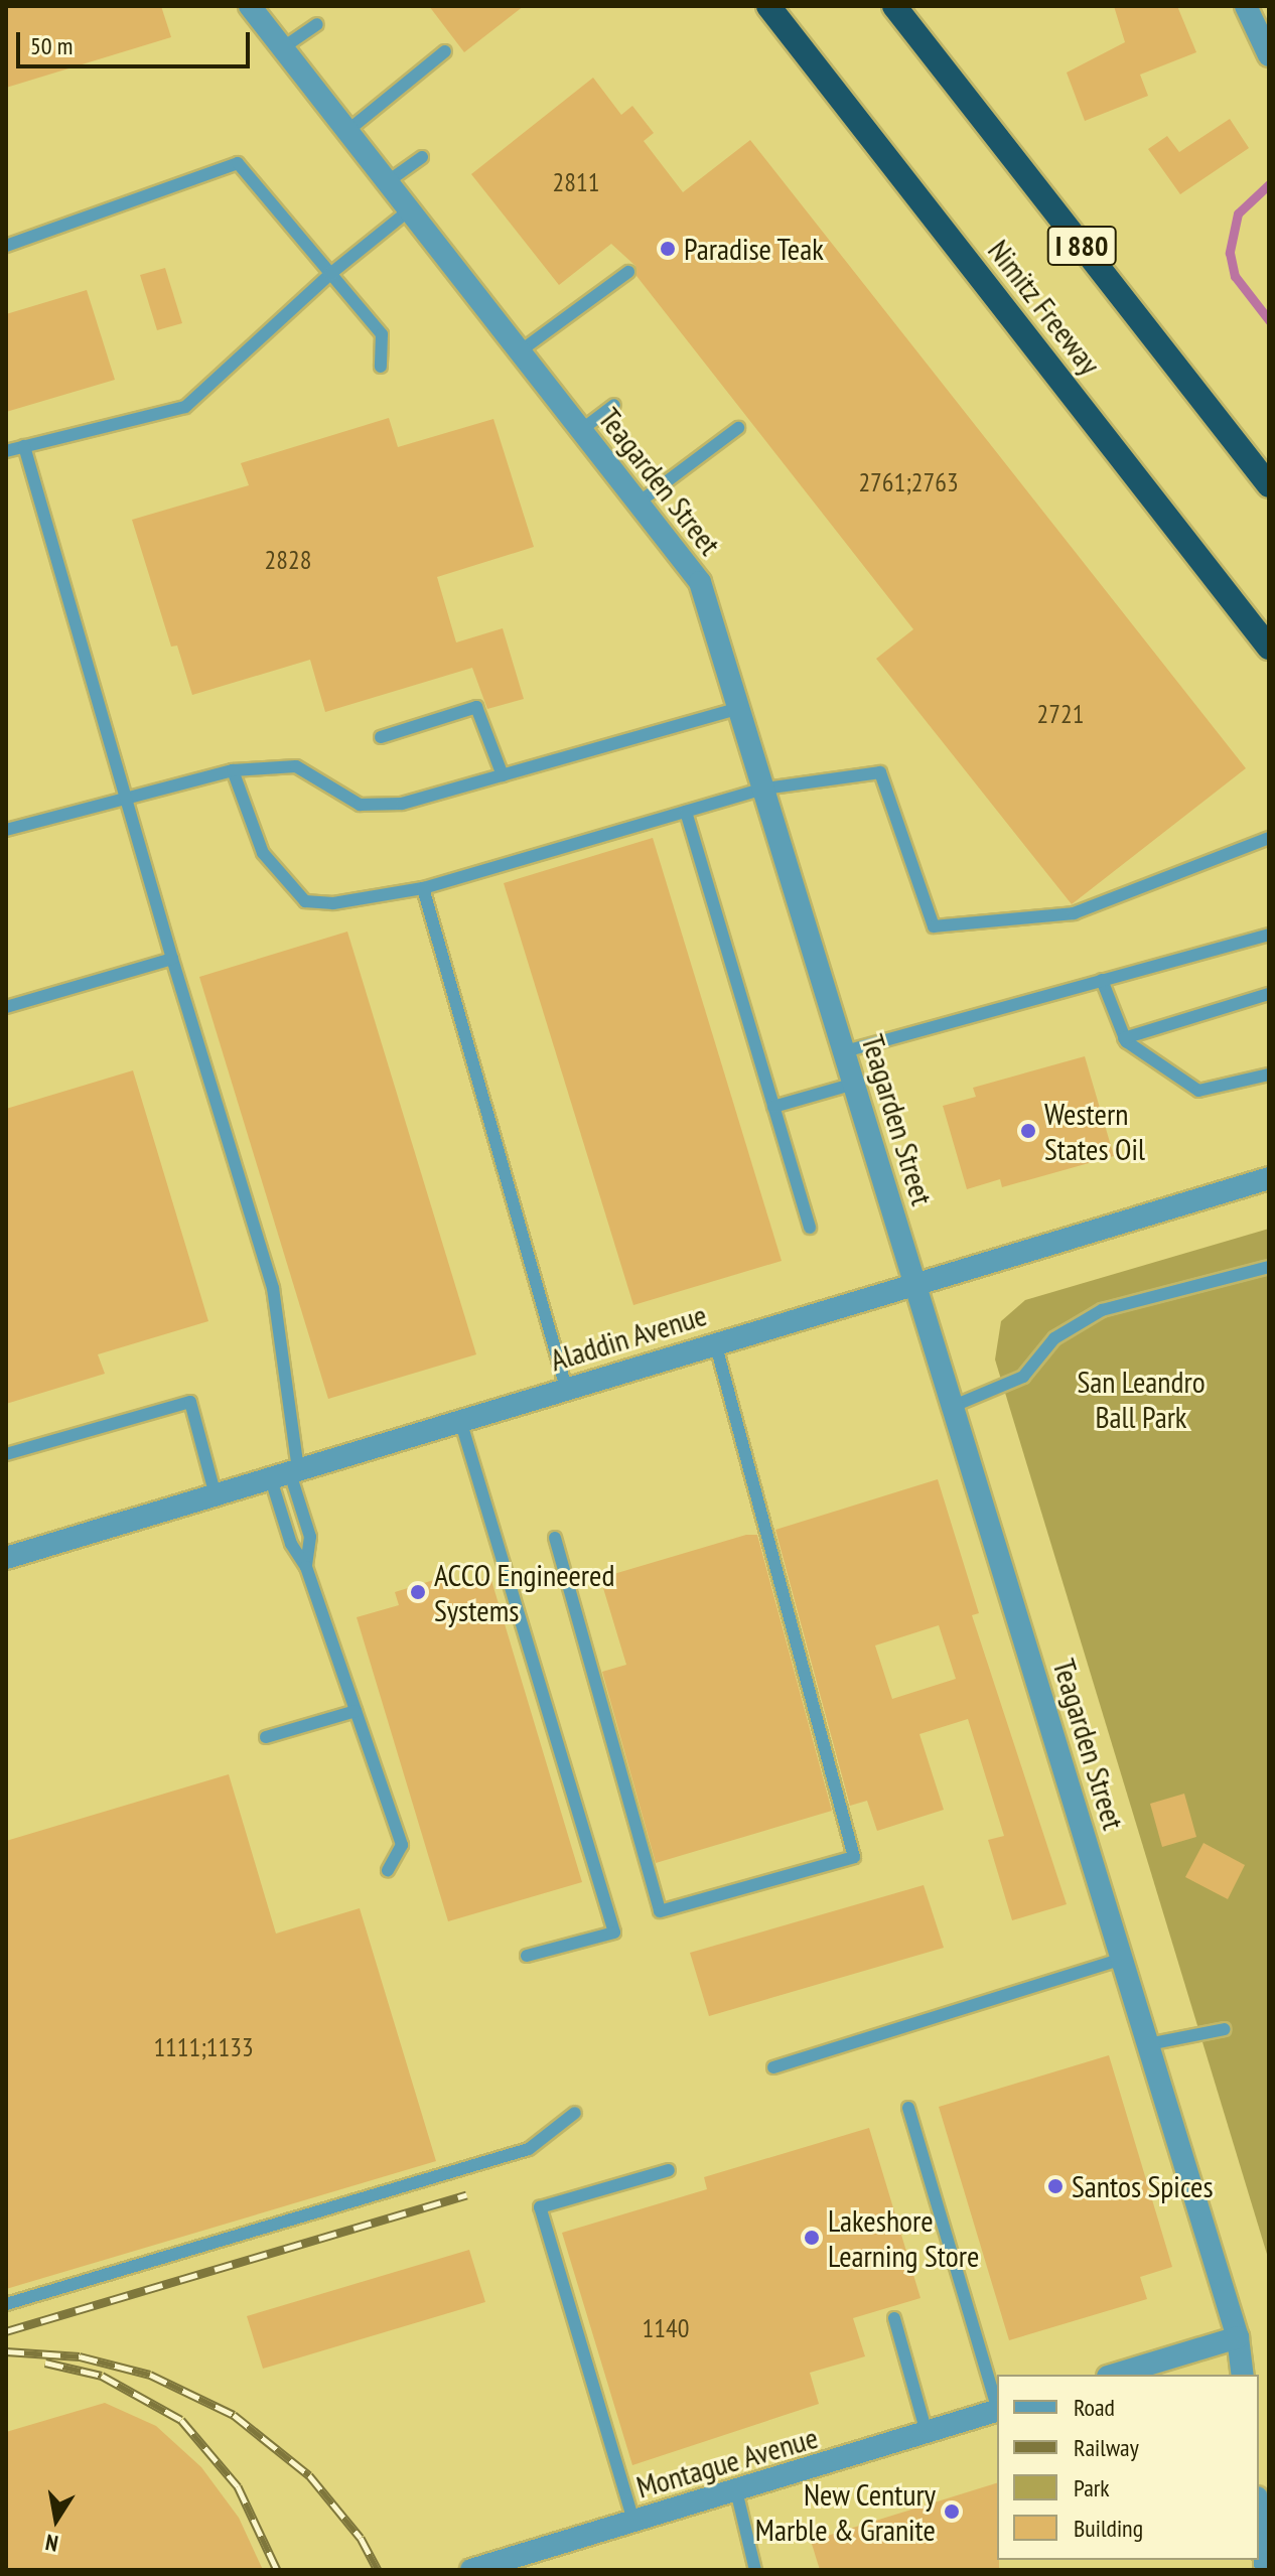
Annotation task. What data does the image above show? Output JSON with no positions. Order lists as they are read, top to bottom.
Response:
{
  "streets": {
    "highway": ["I 880", "Nimitz Freeway"],
    "street": ["Teagarden Street", "Aladdin Avenue", "Montague Avenue"]
  },
  "crossings": [
    ["Teagarden Street", "Aladdin Avenue"]
  ],
  "parks": ["San Leandro Ball Park"],
  "places": [
    "Paradise Teak",
    "Western States Oil",
    "ACCO Engineered Systems",
    "Santos Spices",
    "Lakeshore Learning Store",
    "New Century Marble & Granite"
  ],
  "house_numbers": [
    "2811",
    "2761;2763",
    "2828",
    "2721",
    "1111;1133",
    "1140"
  ],
  "legend": [
    "Road",
    "Railway",
    "Park",
    "Building"
  ],
  "scale_bar": "50 m",
  "north": "bottom"
}
